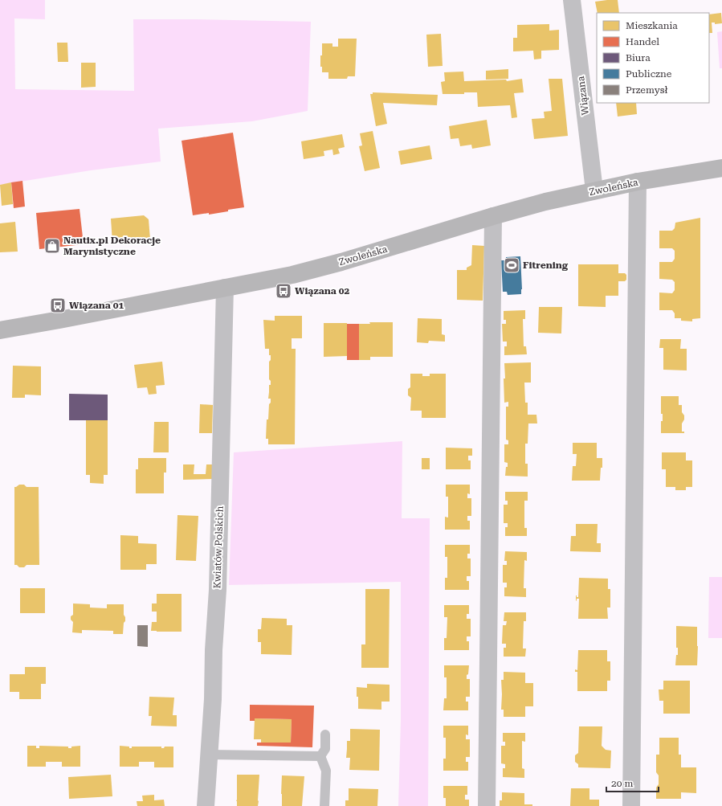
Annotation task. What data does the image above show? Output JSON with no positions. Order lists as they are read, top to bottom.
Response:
{
  "streets": {
    "street": ["Wiązana", "Zwoleńska", "Kwiatów Polskich"]
  },
  "crossings": [
    ["Wiązana", "Zwoleńska"],
    ["Zwoleńska", "Kwiatów Polskich"]
  ],
  "places": {
    "shop": ["Nautix.pl Dekoracje Marynistyczne"],
    "sports": ["Fitrening"],
    "bus stop": ["Wiązana 02", "Wiązana 01"]
  },
  "legend": [
    "Mieszkania",
    "Handel",
    "Biura",
    "Publiczne",
    "Przemysł"
  ],
  "scale_bar": "20 m"
}
